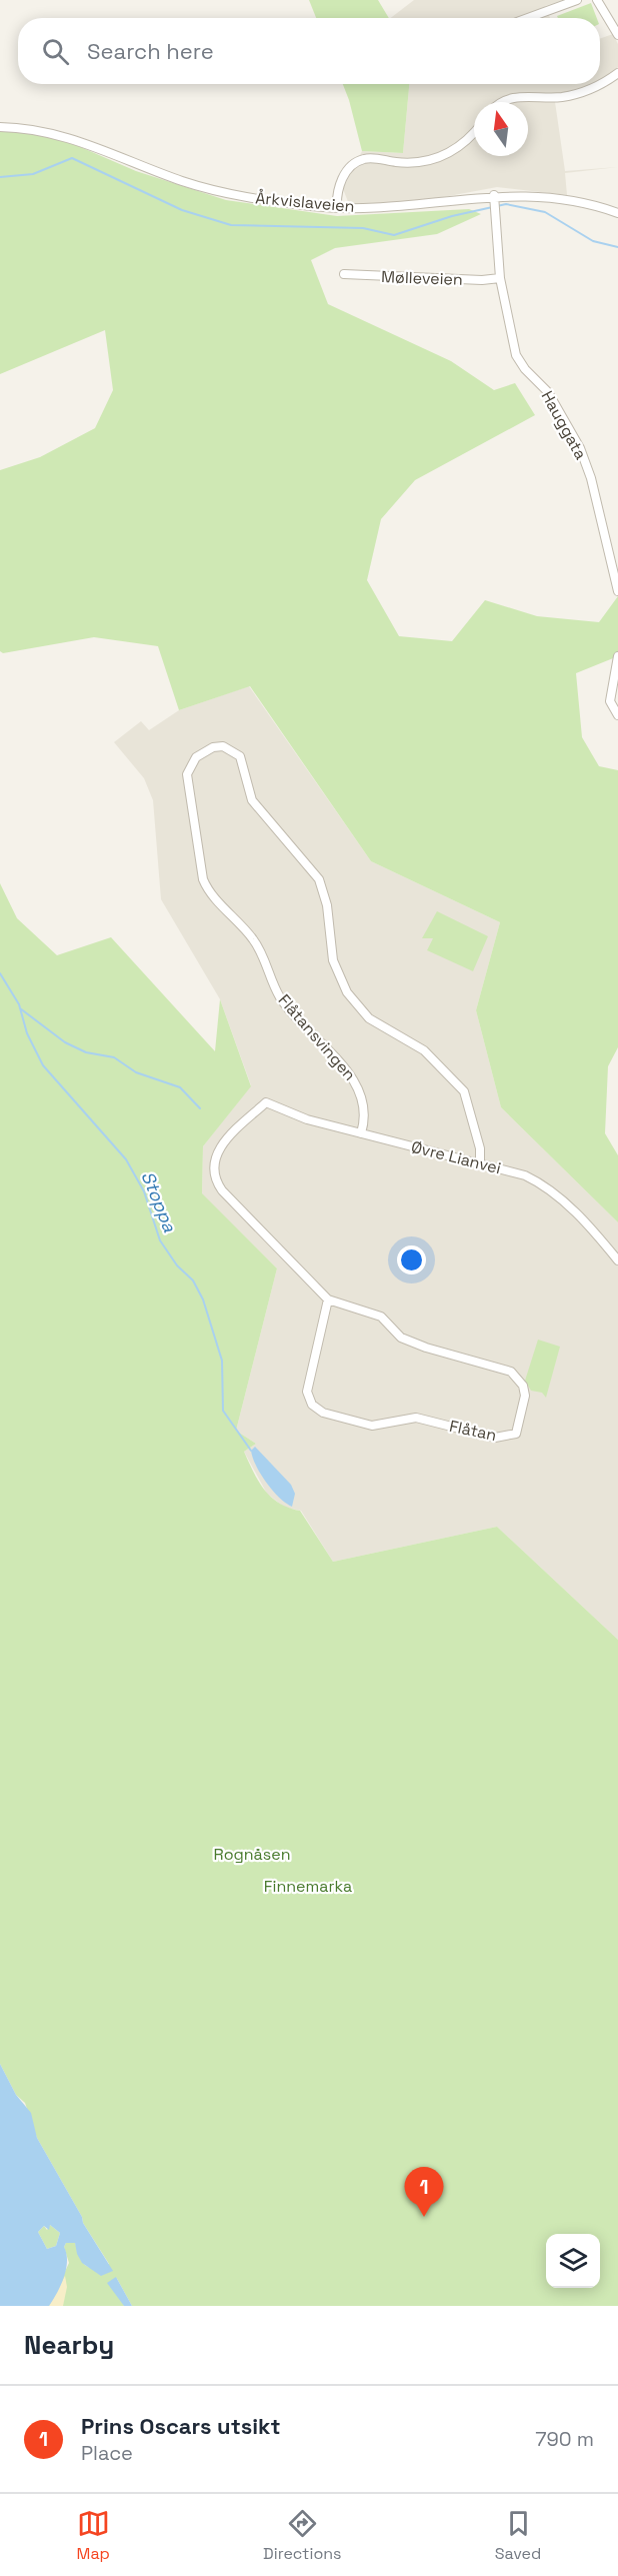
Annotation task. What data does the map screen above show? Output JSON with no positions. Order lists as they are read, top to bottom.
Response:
{
  "streets": {
    "street": [
      "Årkvislaveien",
      "Mølleveien",
      "Hauggata",
      "Flåtansvingen",
      "Øvre Lianvei",
      "Flåtan"
    ]
  },
  "crossings": [
    ["Årkvislaveien", "Hauggata"],
    ["Mølleveien", "Hauggata"],
    ["Flåtansvingen", "Øvre Lianvei"],
    ["Øvre Lianvei", "Flåtan"]
  ],
  "water": ["Stoppa"],
  "parks": ["Rognåsen", "Finnemarka"],
  "north": "top",
  "page": {
    "search": "Search here",
    "pins": "1",
    "heading": "Nearby",
    "list": [
      {
        "mark": "1",
        "name": "Prins Oscars utsikt",
        "note": "Place",
        "value": "790 m"
      }
    ],
    "nav": ["Map", "Directions", "Saved"]
  }
}
